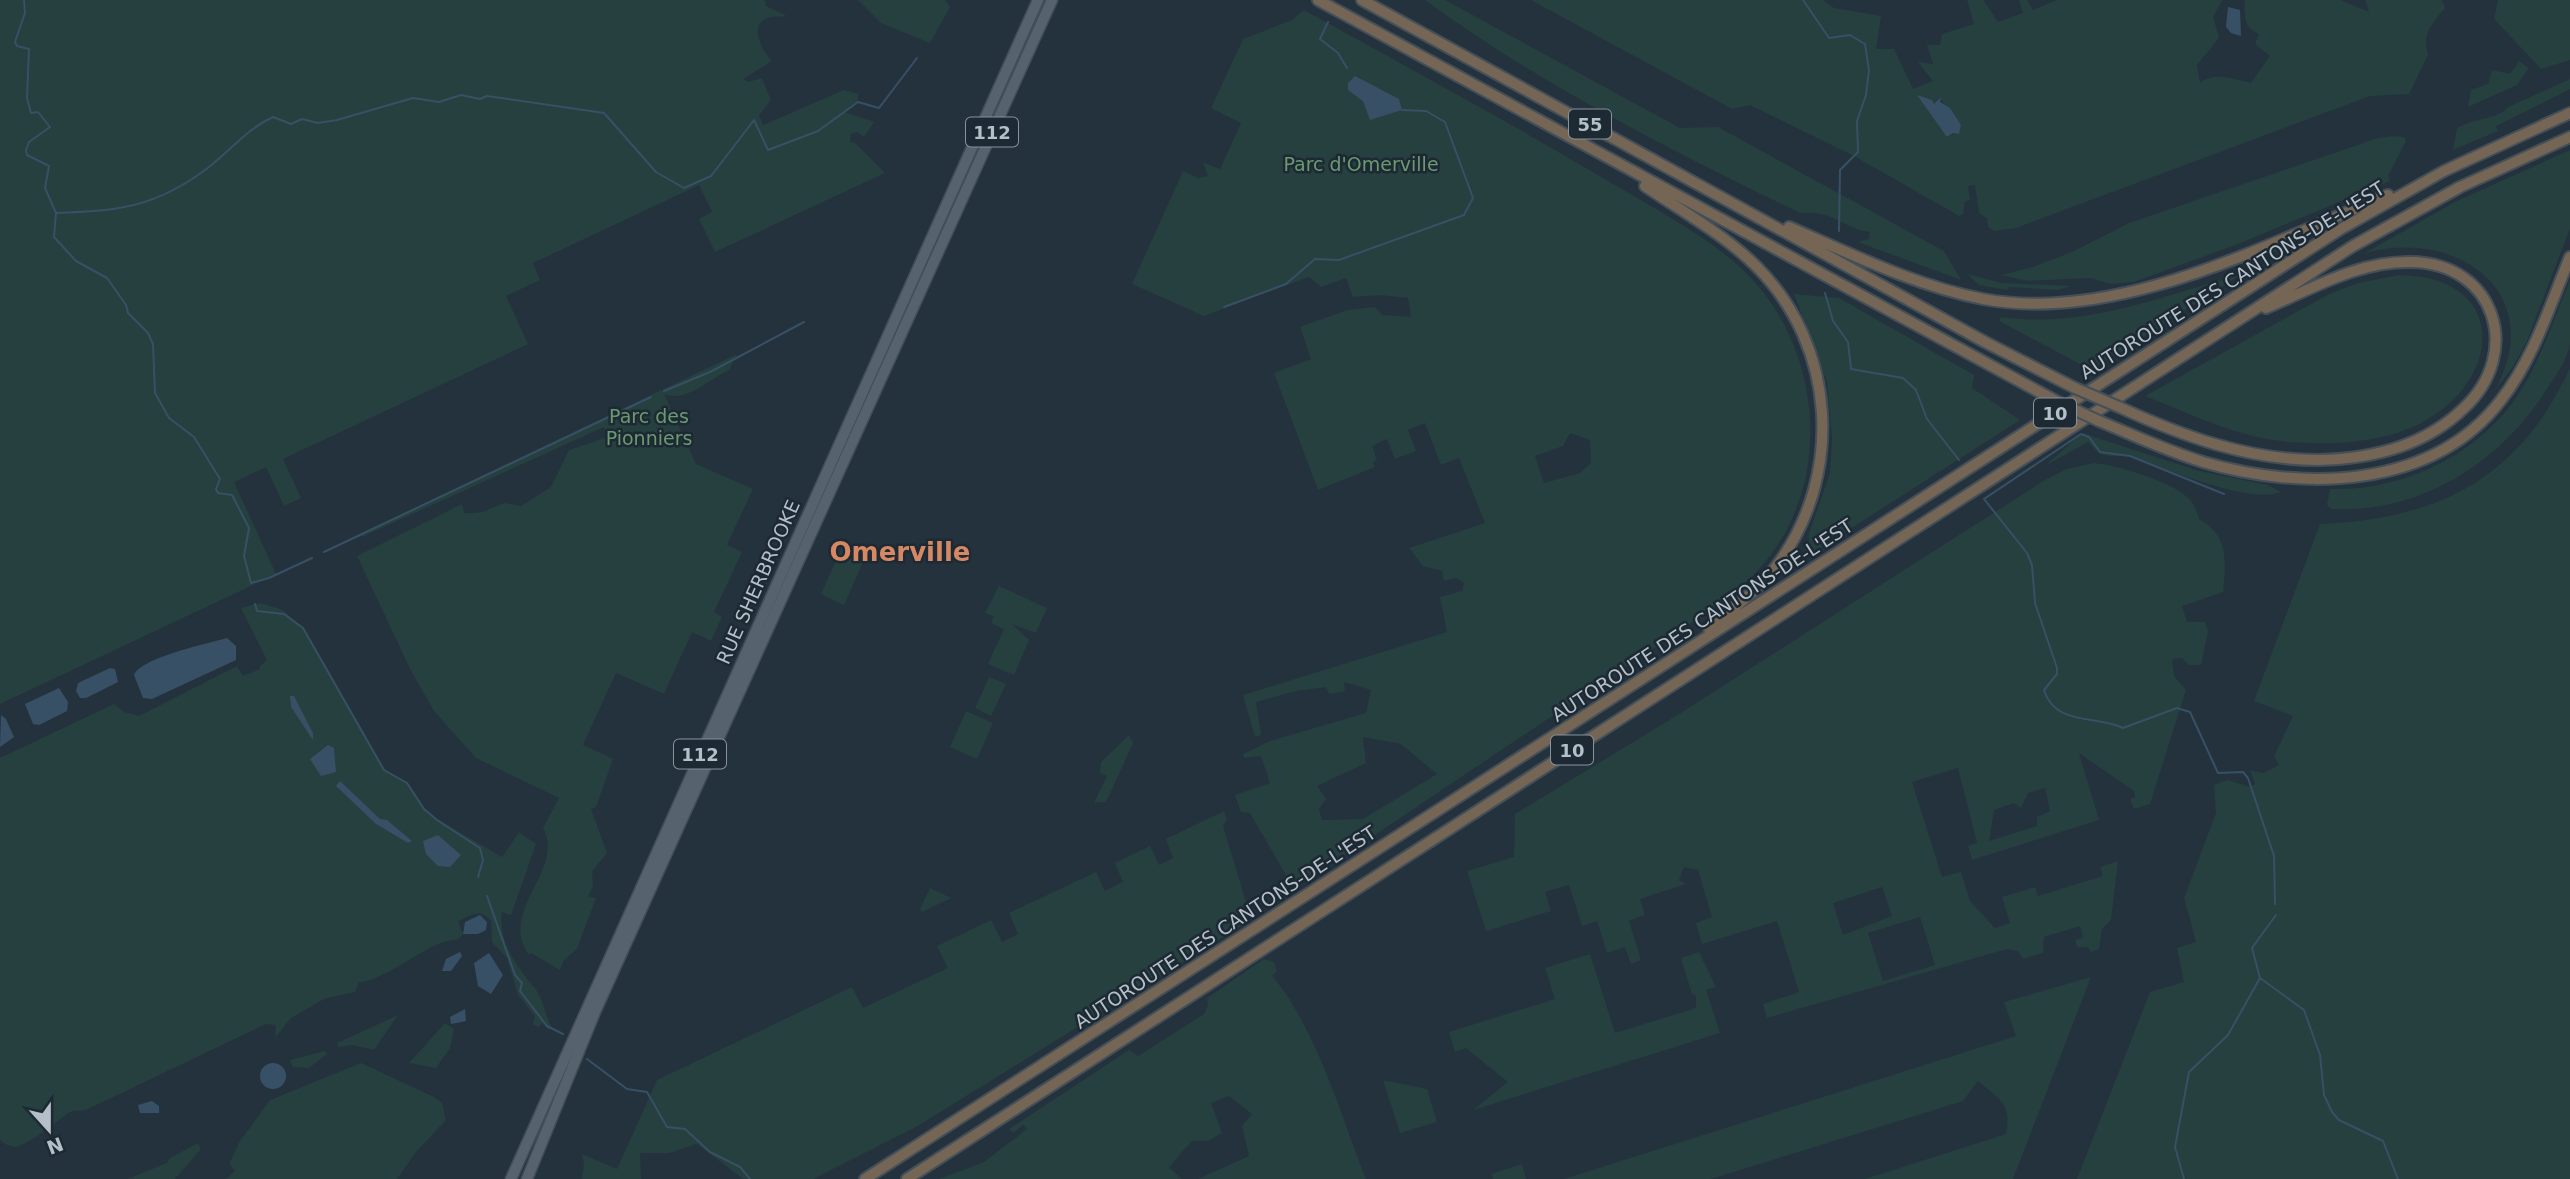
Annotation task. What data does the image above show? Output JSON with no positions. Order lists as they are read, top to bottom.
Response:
{
  "streets": {
    "highway": ["55", "AUTOROUTE DES CANTONS-DE-L'EST", "10"],
    "main road": ["112", "RUE SHERBROOKE"]
  },
  "districts": ["Omerville"],
  "parks": ["Parc d'Omerville", "Parc des Pionniers"],
  "north": "bottom"
}
